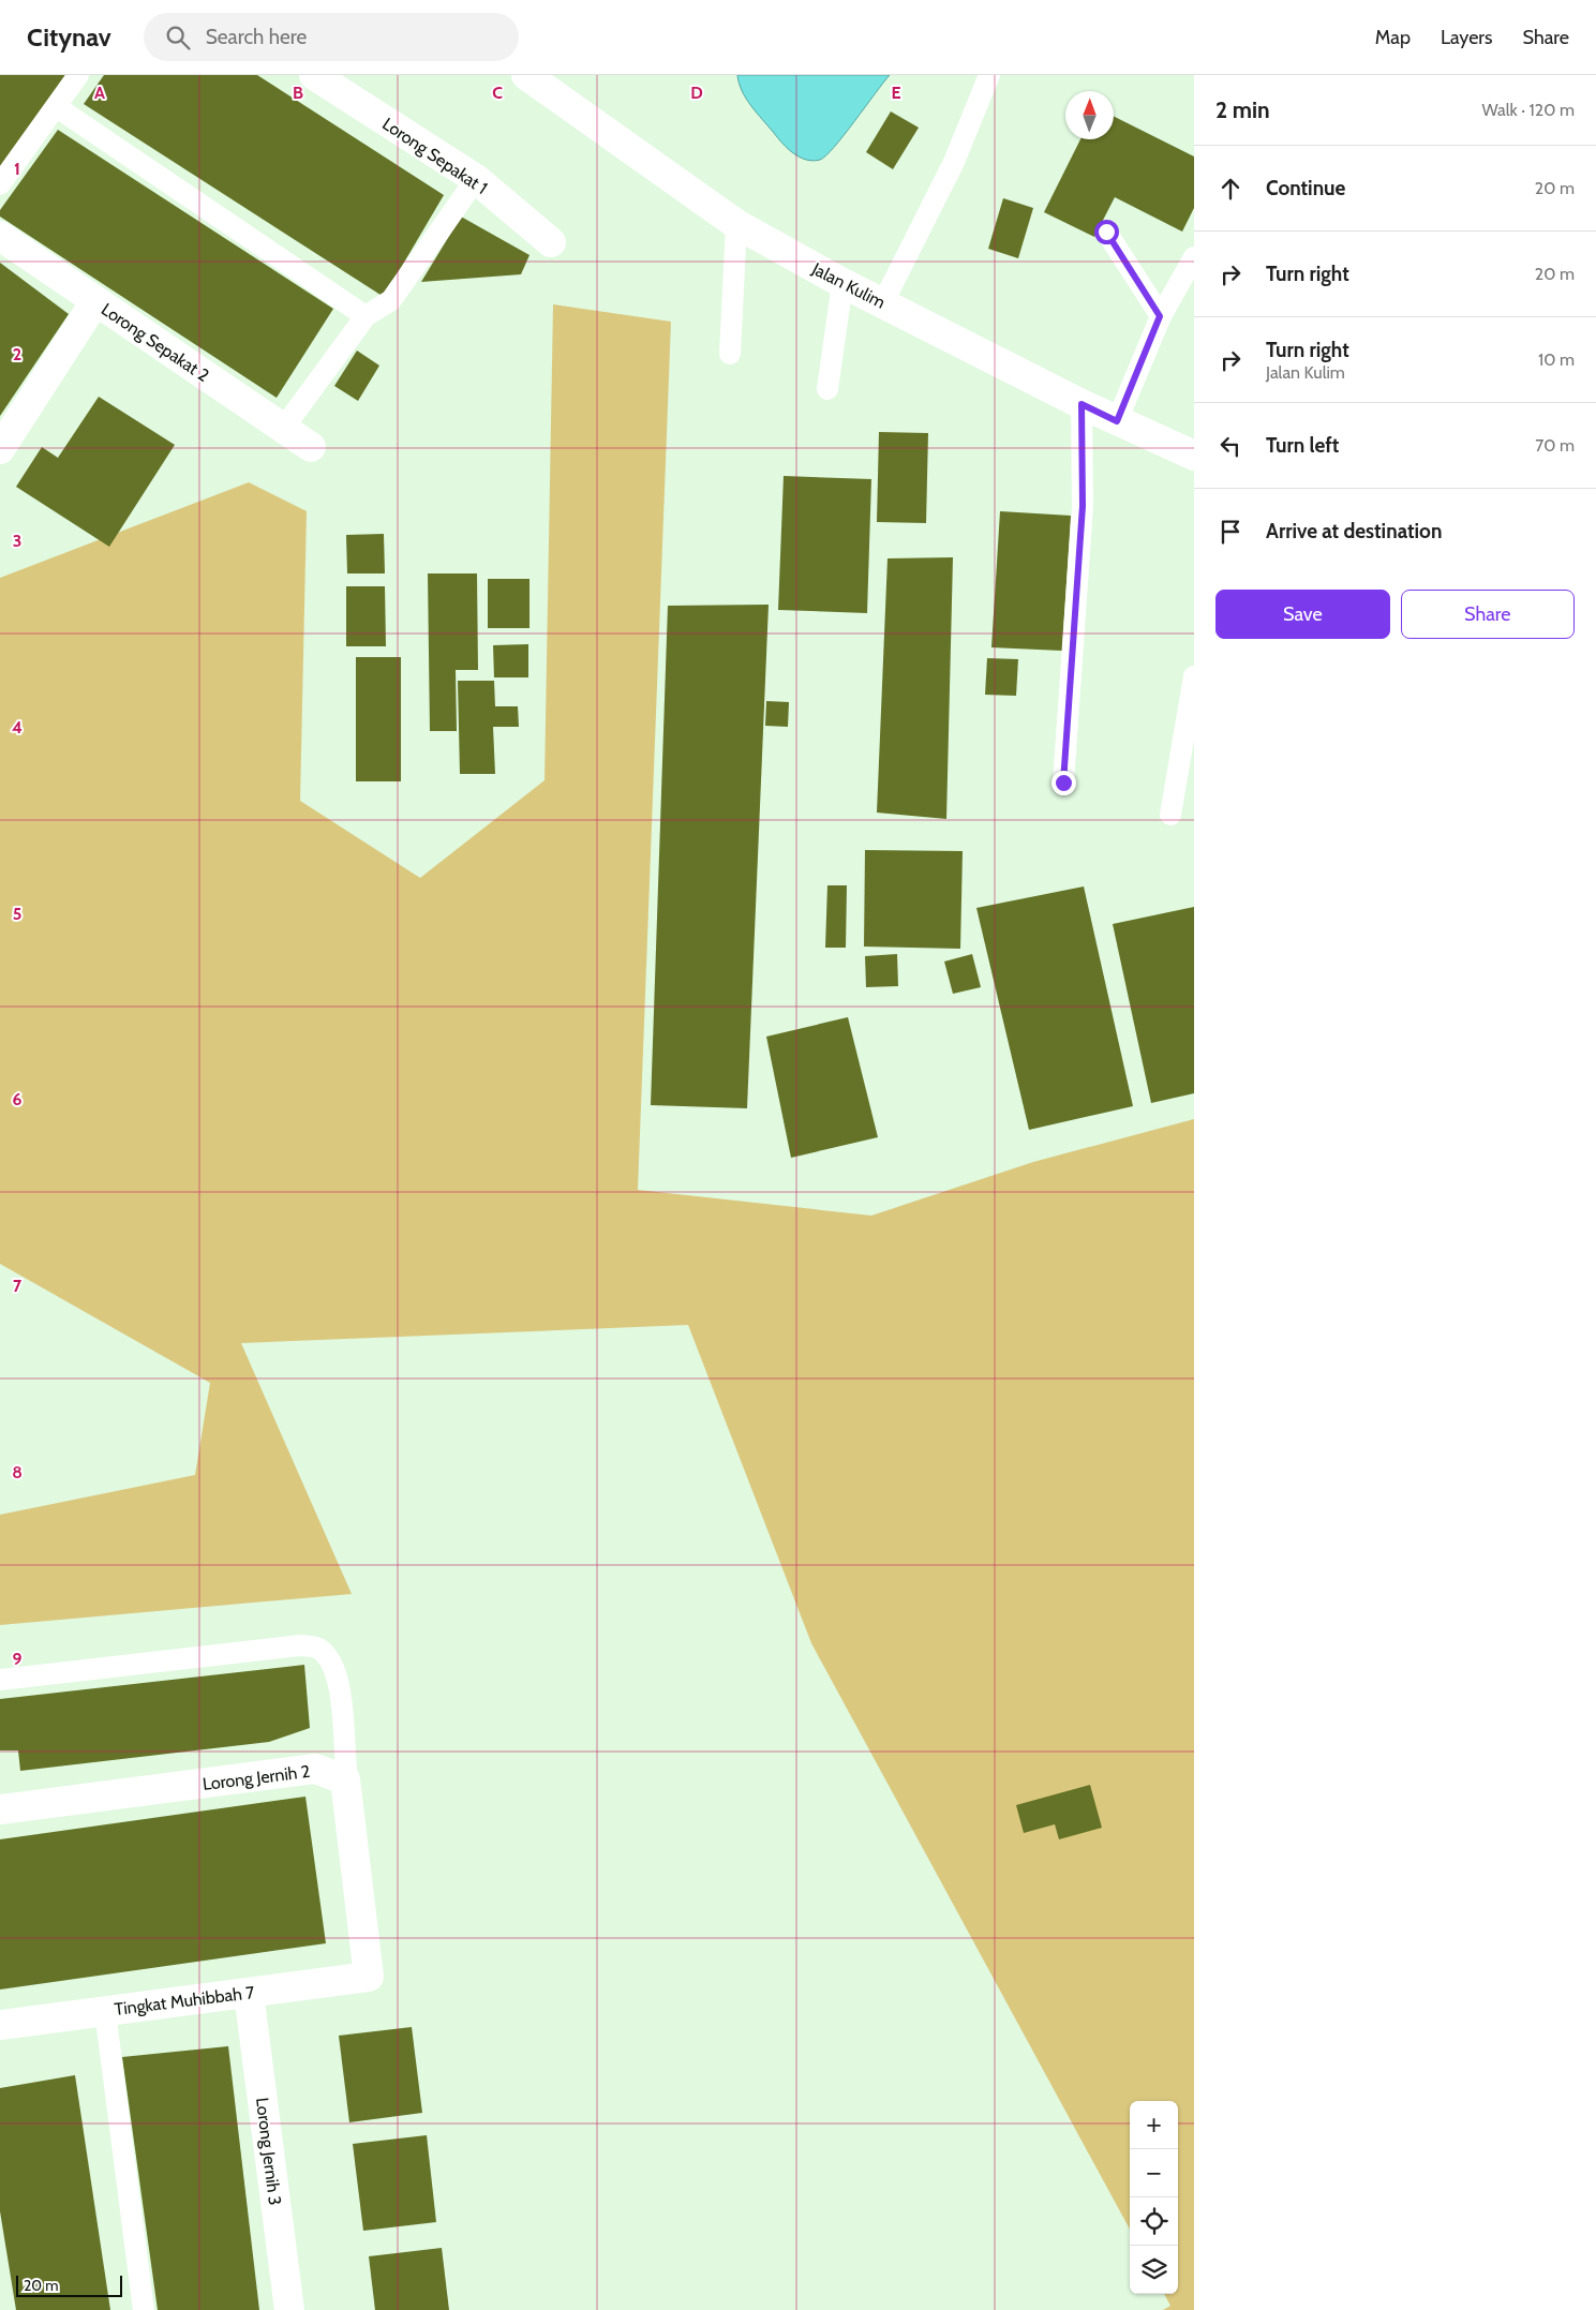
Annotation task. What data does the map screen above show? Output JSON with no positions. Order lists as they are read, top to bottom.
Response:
{
  "streets": {
    "street": [
      "Lorong Sepakat 1",
      "Jalan Kulim",
      "Lorong Sepakat 2",
      "Lorong Jernih 2",
      "Tingkat Muhibbah 7",
      "Lorong Jernih 3"
    ]
  },
  "crossings": [
    ["Lorong Jernih 2", "Tingkat Muhibbah 7"],
    ["Tingkat Muhibbah 7", "Lorong Jernih 3"]
  ],
  "scale_bar": "20 m",
  "north": "top",
  "page": {
    "header": "Citynav",
    "search": "Search here",
    "nav": ["Map", "Layers", "Share"],
    "heading": ["2 min", "Walk · 120 m"],
    "list": [
      ["Continue", "20 m"],
      ["Turn right", "20 m"],
      ["Turn right", "Jalan Kulim", "10 m"],
      ["Turn left", "70 m"],
      "Arrive at destination"
    ],
    "buttons": ["Save", "Share"],
    "map_buttons": ["+", "−"],
    "scale": "20 m"
  },
  "grid": {
    "columns": [
      "A",
      "B",
      "C",
      "D",
      "E"
    ],
    "rows": [
      "1",
      "2",
      "3",
      "4",
      "5",
      "6",
      "7",
      "8",
      "9"
    ]
  }
}
